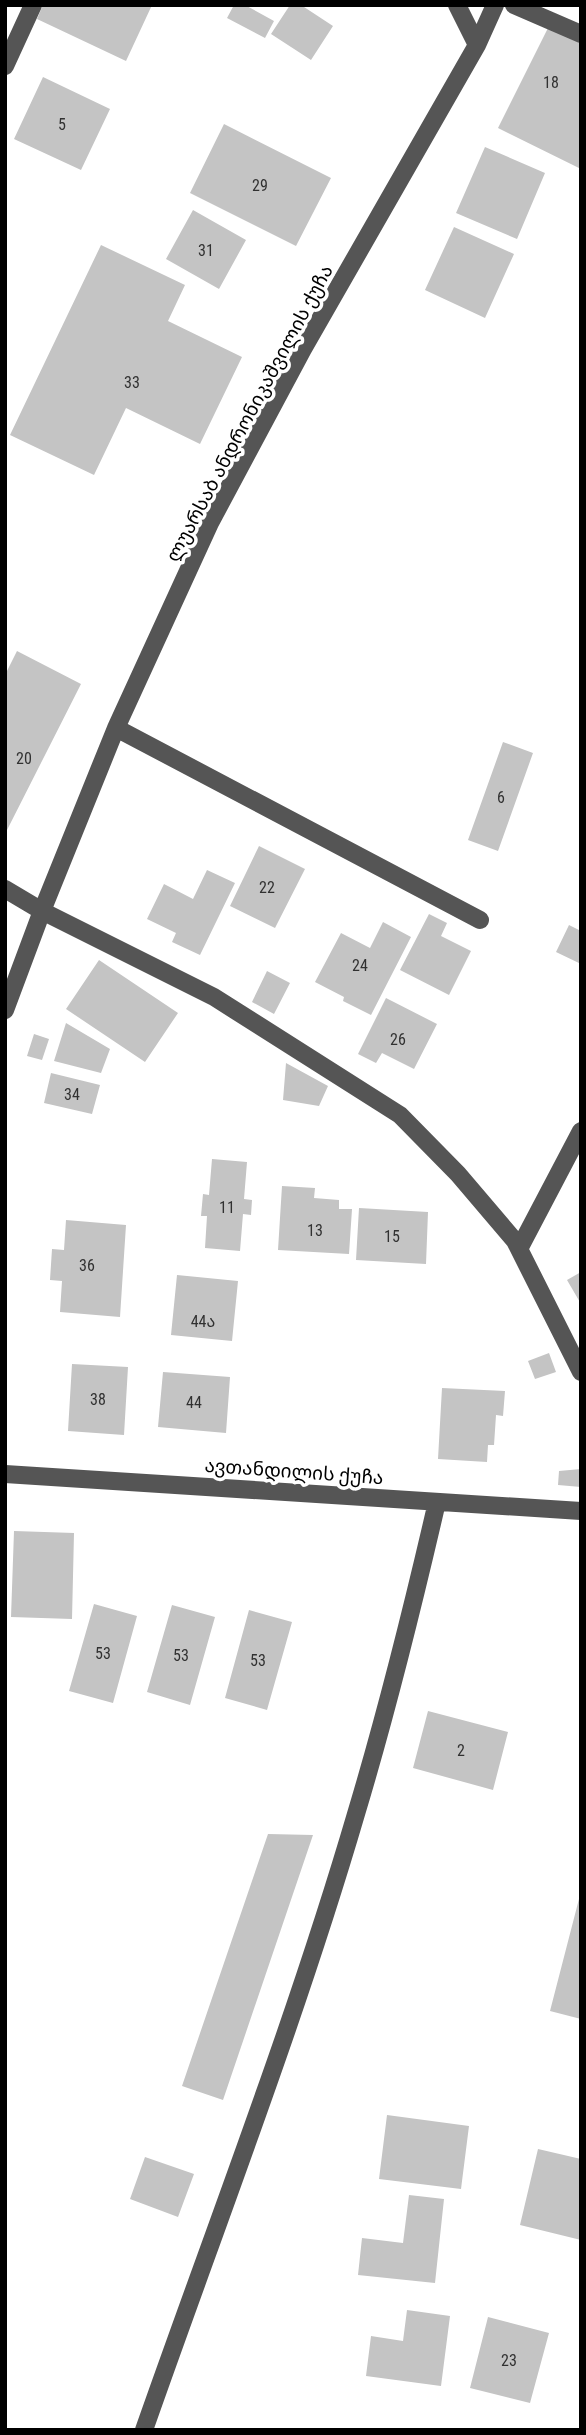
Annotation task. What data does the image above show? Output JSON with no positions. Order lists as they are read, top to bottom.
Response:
{
  "streets": {
    "street": ["ლუარსაბ ანდრონიკაშვილის ქუჩა", "ავთანდილის ქუჩა"]
  },
  "house_numbers": [
    "18",
    "5",
    "29",
    "31",
    "33",
    "20",
    "6",
    "22",
    "24",
    "26",
    "34",
    "11",
    "13",
    "15",
    "36",
    "44ა",
    "38",
    "44",
    "53",
    "53",
    "53",
    "2",
    "23"
  ]
}
